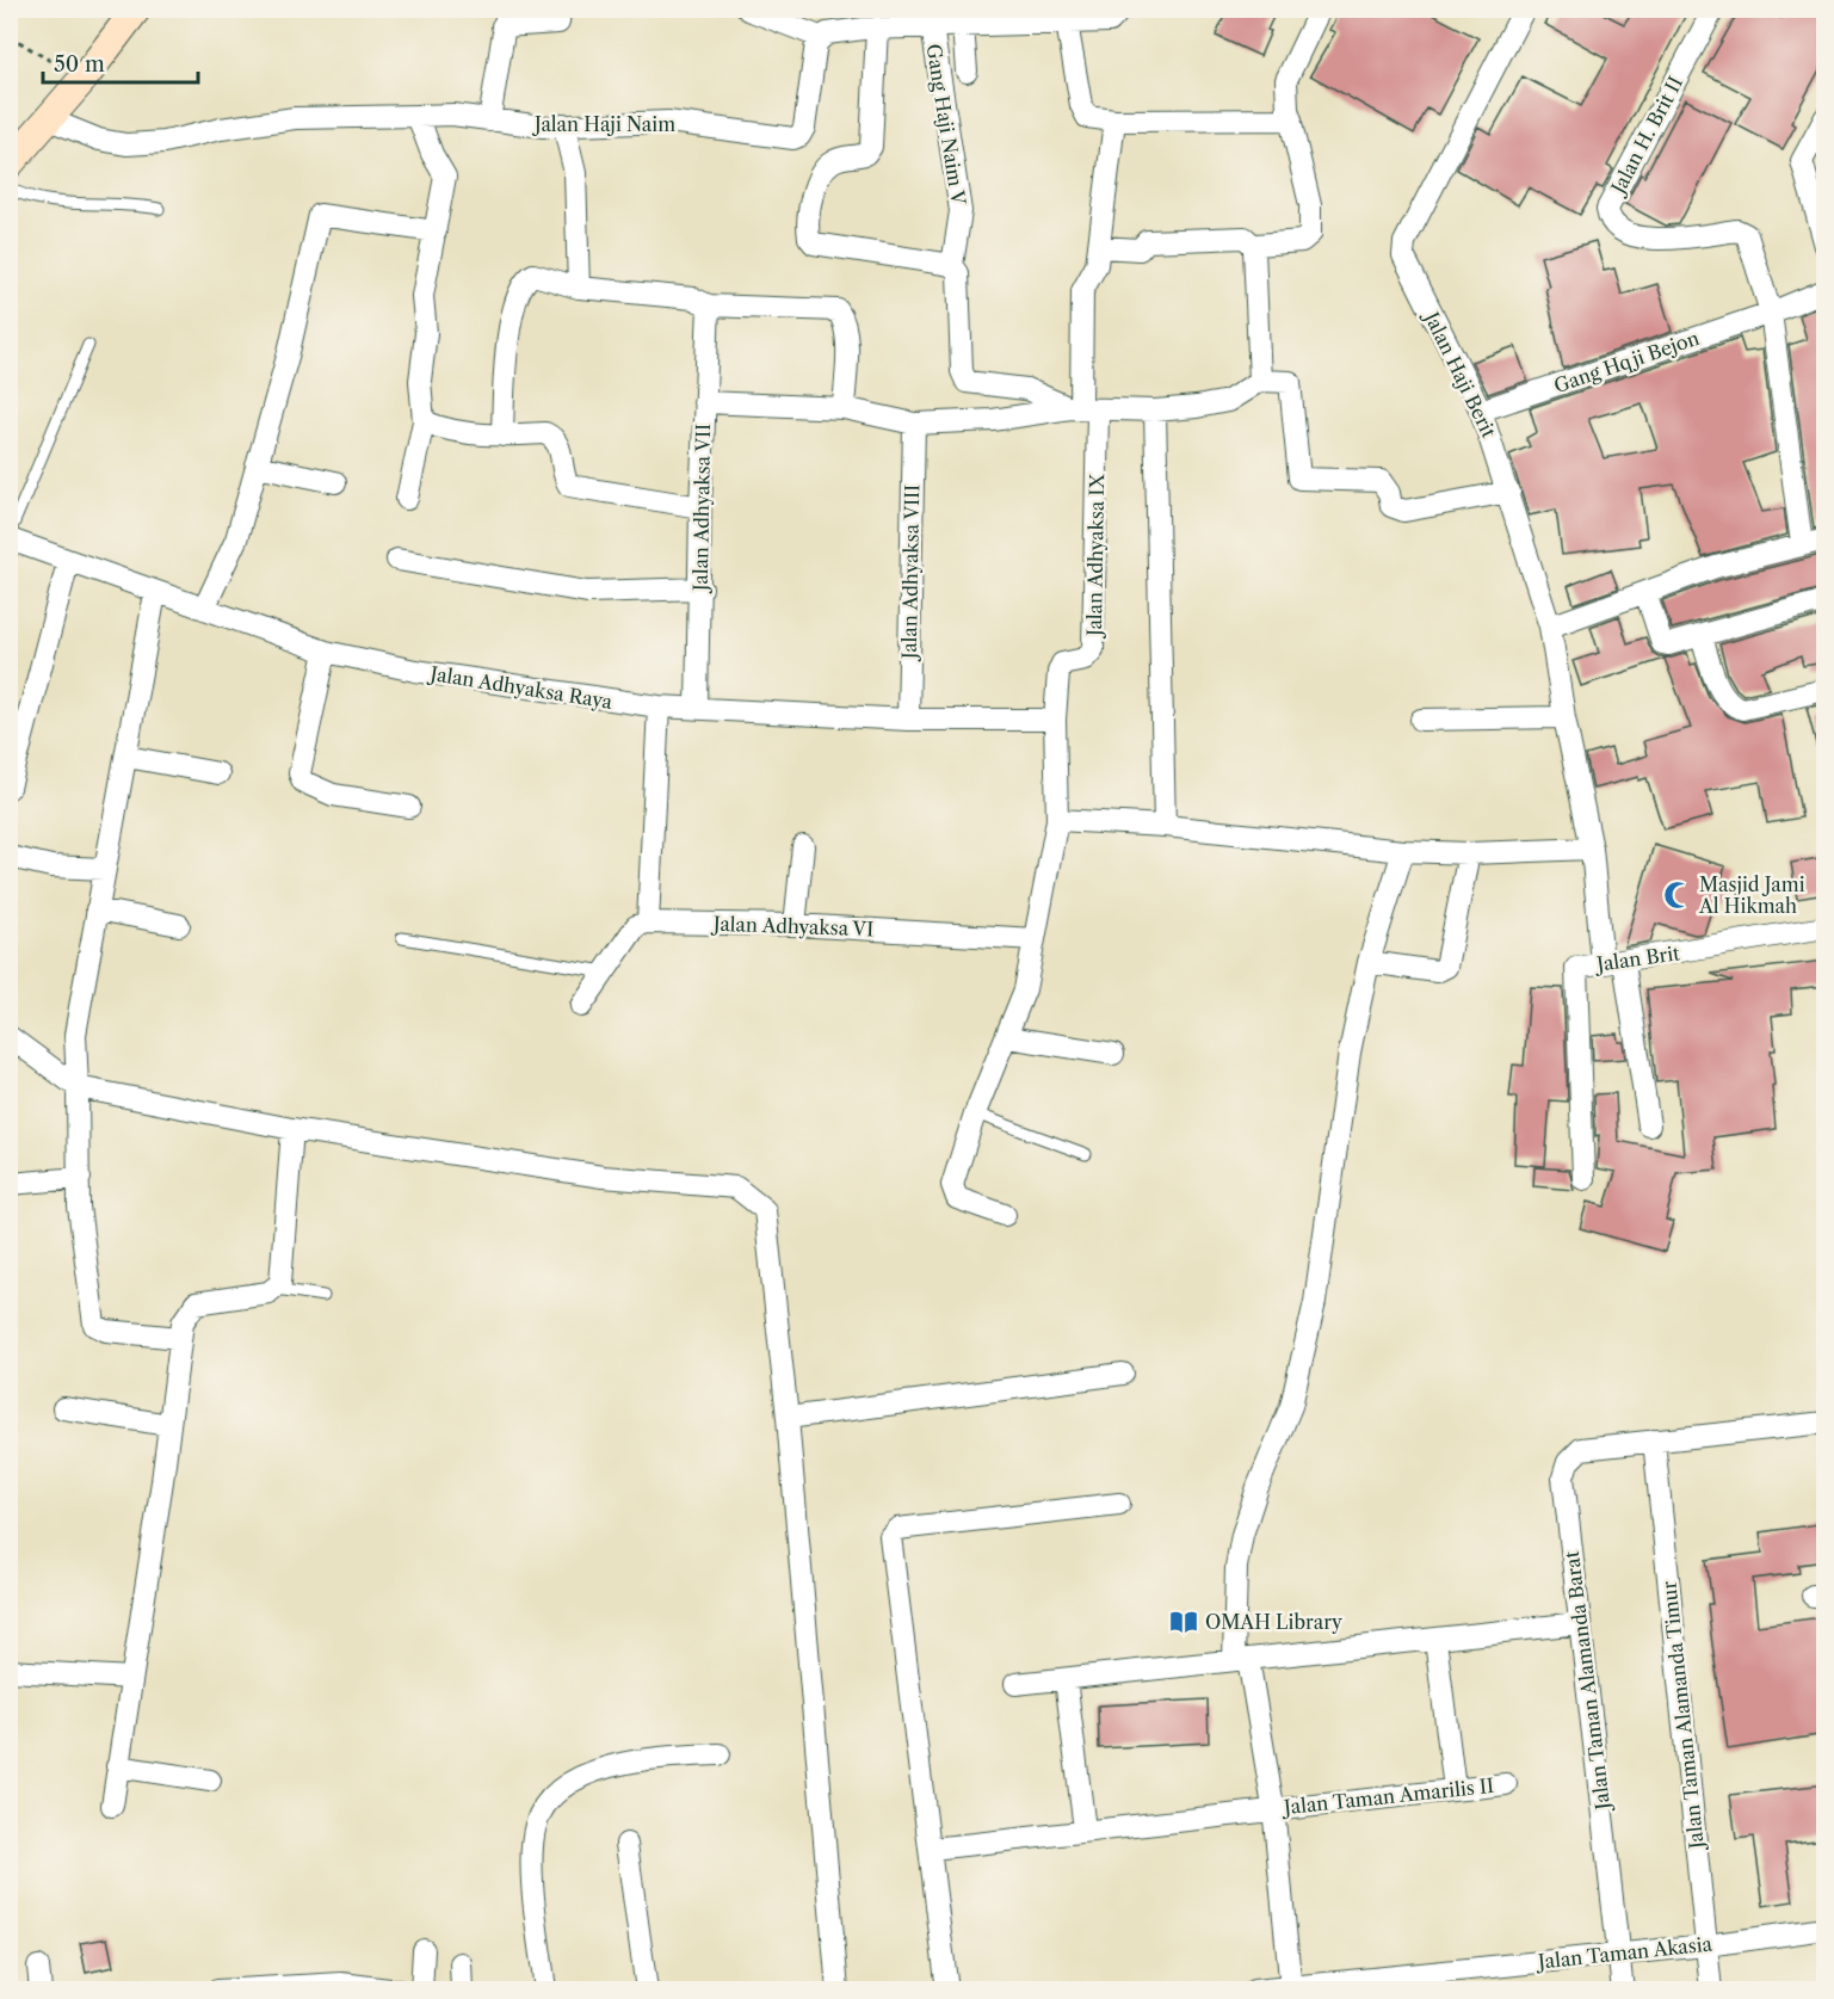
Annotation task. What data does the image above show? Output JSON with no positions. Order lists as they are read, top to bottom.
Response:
{
  "streets": {
    "street": [
      "Jalan Haji Naim",
      "Gang Haji Naim V",
      "Jalan H. Brit II",
      "Gang Hqji Bejon",
      "Jalan Haji Berit",
      "Jalan Adhyaksa VII",
      "Jalan Adhyaksa IX",
      "Jalan Adhyaksa VIII",
      "Jalan Adhyaksa Raya",
      "Jalan Adhyaksa VI",
      "Jalan Brit",
      "Jalan Taman Alamanda Barat",
      "Jalan Taman Alamanda Timur",
      "Jalan Taman Amarilis II",
      "Jalan Taman Akasia"
    ]
  },
  "crossings": [
    ["Jalan H. Brit II", "Gang Hqji Bejon"],
    ["Gang Hqji Bejon", "Jalan Haji Berit"],
    ["Jalan Haji Berit", "Jalan Brit"],
    ["Jalan Adhyaksa VII", "Jalan Adhyaksa Raya"],
    ["Jalan Adhyaksa IX", "Jalan Adhyaksa Raya"],
    ["Jalan Adhyaksa VIII", "Jalan Adhyaksa Raya"],
    ["Jalan Taman Alamanda Barat", "Jalan Taman Alamanda Timur"],
    ["Jalan Taman Alamanda Barat", "Jalan Taman Akasia"],
    ["Jalan Taman Alamanda Timur", "Jalan Taman Akasia"]
  ],
  "places": {
    "mosque": ["Masjid Jami Al Hikmah"],
    "library": ["OMAH Library"]
  },
  "scale_bar": "50 m"
}
